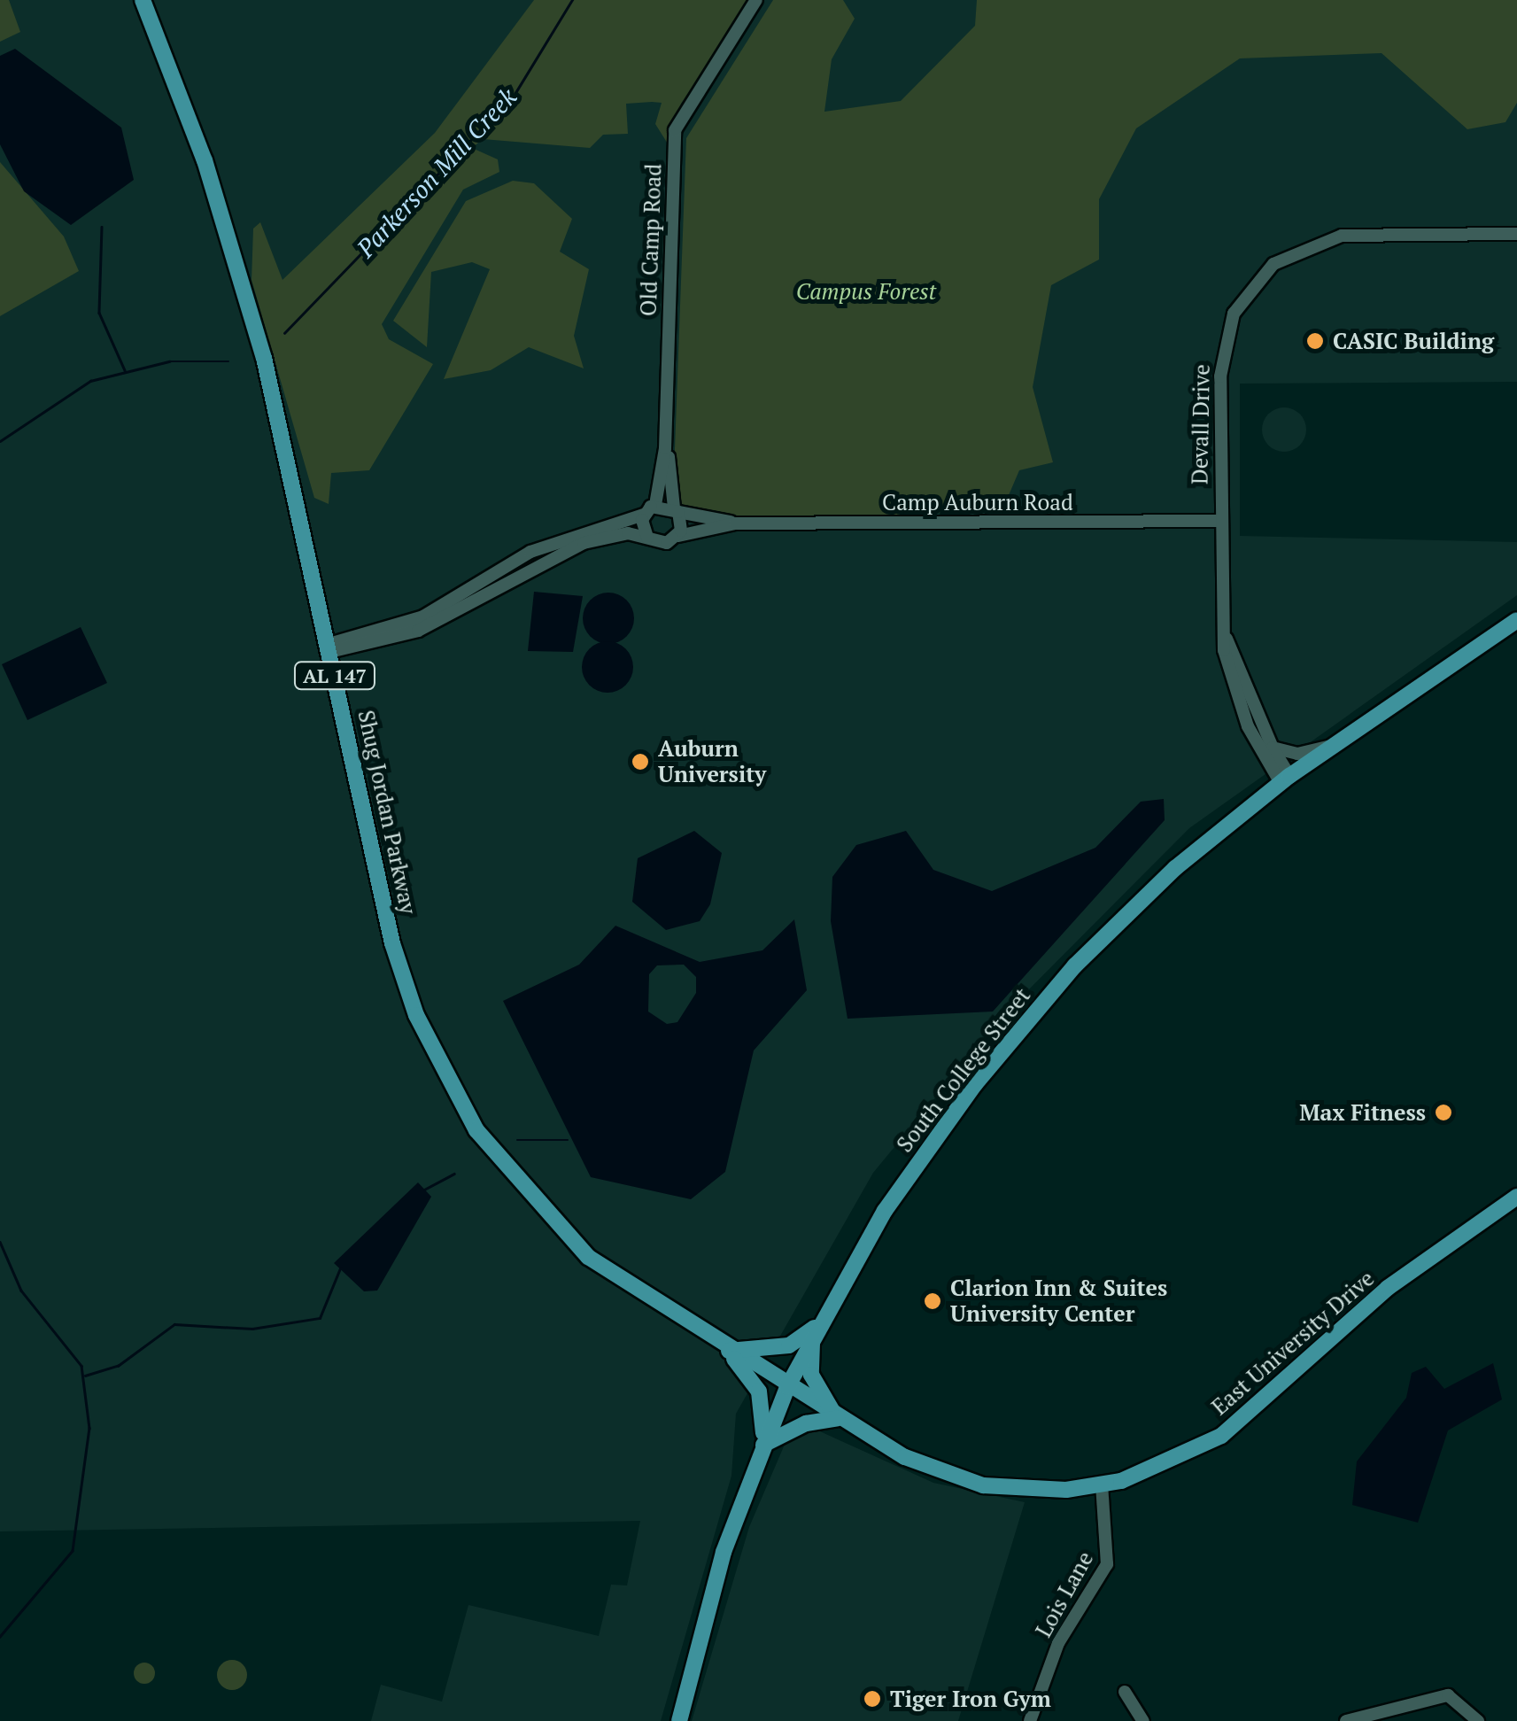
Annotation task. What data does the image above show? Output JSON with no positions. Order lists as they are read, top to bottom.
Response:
{
  "streets": {
    "main road": [
      "AL 147",
      "Shug Jordan Parkway",
      "South College Street",
      "East University Drive"
    ],
    "street": [
      "Old Camp Road",
      "Devall Drive",
      "Camp Auburn Road",
      "Lois Lane"
    ]
  },
  "crossings": [
    ["Old Camp Road", "Camp Auburn Road"],
    ["Devall Drive", "Camp Auburn Road"],
    ["Shug Jordan Parkway", "South College Street"],
    ["Shug Jordan Parkway", "East University Drive"],
    ["South College Street", "East University Drive"],
    ["East University Drive", "Lois Lane"]
  ],
  "water": ["Parkerson Mill Creek"],
  "parks": ["Campus Forest"],
  "places": [
    "CASIC Building",
    "Auburn University",
    "Max Fitness",
    "Clarion Inn & Suites University Center",
    "Tiger Iron Gym"
  ]
}
